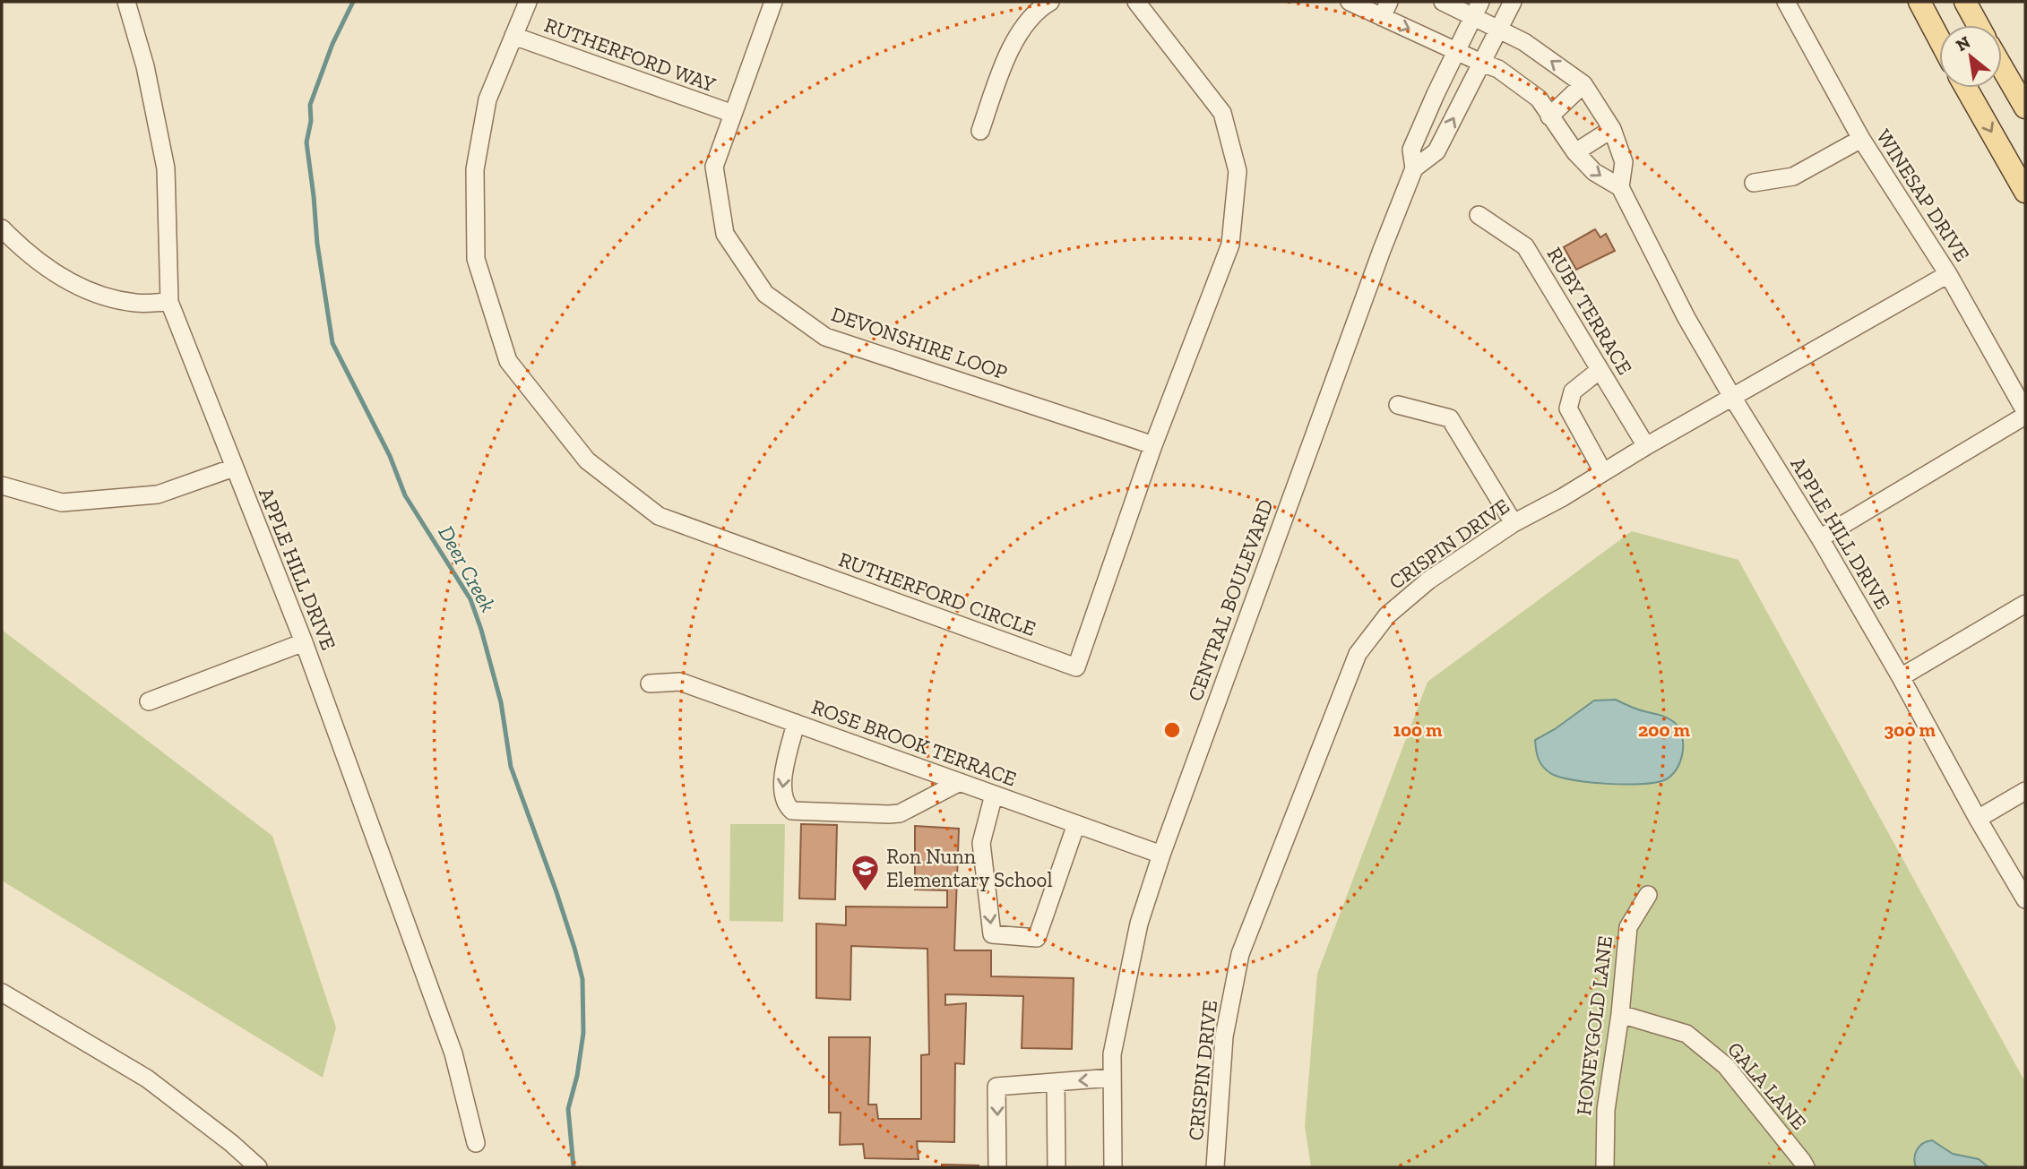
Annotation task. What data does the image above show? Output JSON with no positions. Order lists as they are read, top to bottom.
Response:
{
  "streets": {
    "street": [
      "RUTHERFORD WAY",
      "WINESAP DRIVE",
      "RUBY TERRACE",
      "DEVONSHIRE LOOP",
      "APPLE HILL DRIVE",
      "CRISPIN DRIVE",
      "RUTHERFORD CIRCLE",
      "CENTRAL BOULEVARD",
      "ROSE BROOK TERRACE",
      "HONEYGOLD LANE",
      "GALA LANE"
    ]
  },
  "crossings": [
    ["RUTHERFORD WAY", "DEVONSHIRE LOOP"],
    ["RUTHERFORD WAY", "RUTHERFORD CIRCLE"],
    ["WINESAP DRIVE", "CRISPIN DRIVE"],
    ["RUBY TERRACE", "CRISPIN DRIVE"],
    ["DEVONSHIRE LOOP", "RUTHERFORD CIRCLE"],
    ["APPLE HILL DRIVE", "CRISPIN DRIVE"],
    ["APPLE HILL DRIVE", "CENTRAL BOULEVARD"],
    ["CENTRAL BOULEVARD", "ROSE BROOK TERRACE"],
    ["HONEYGOLD LANE", "GALA LANE"]
  ],
  "water": ["Deer Creek"],
  "places": {
    "school or university": ["Ron Nunn Elementary School"]
  },
  "north": "top left",
  "rings": ["100 m", "200 m", "300 m"]
}
